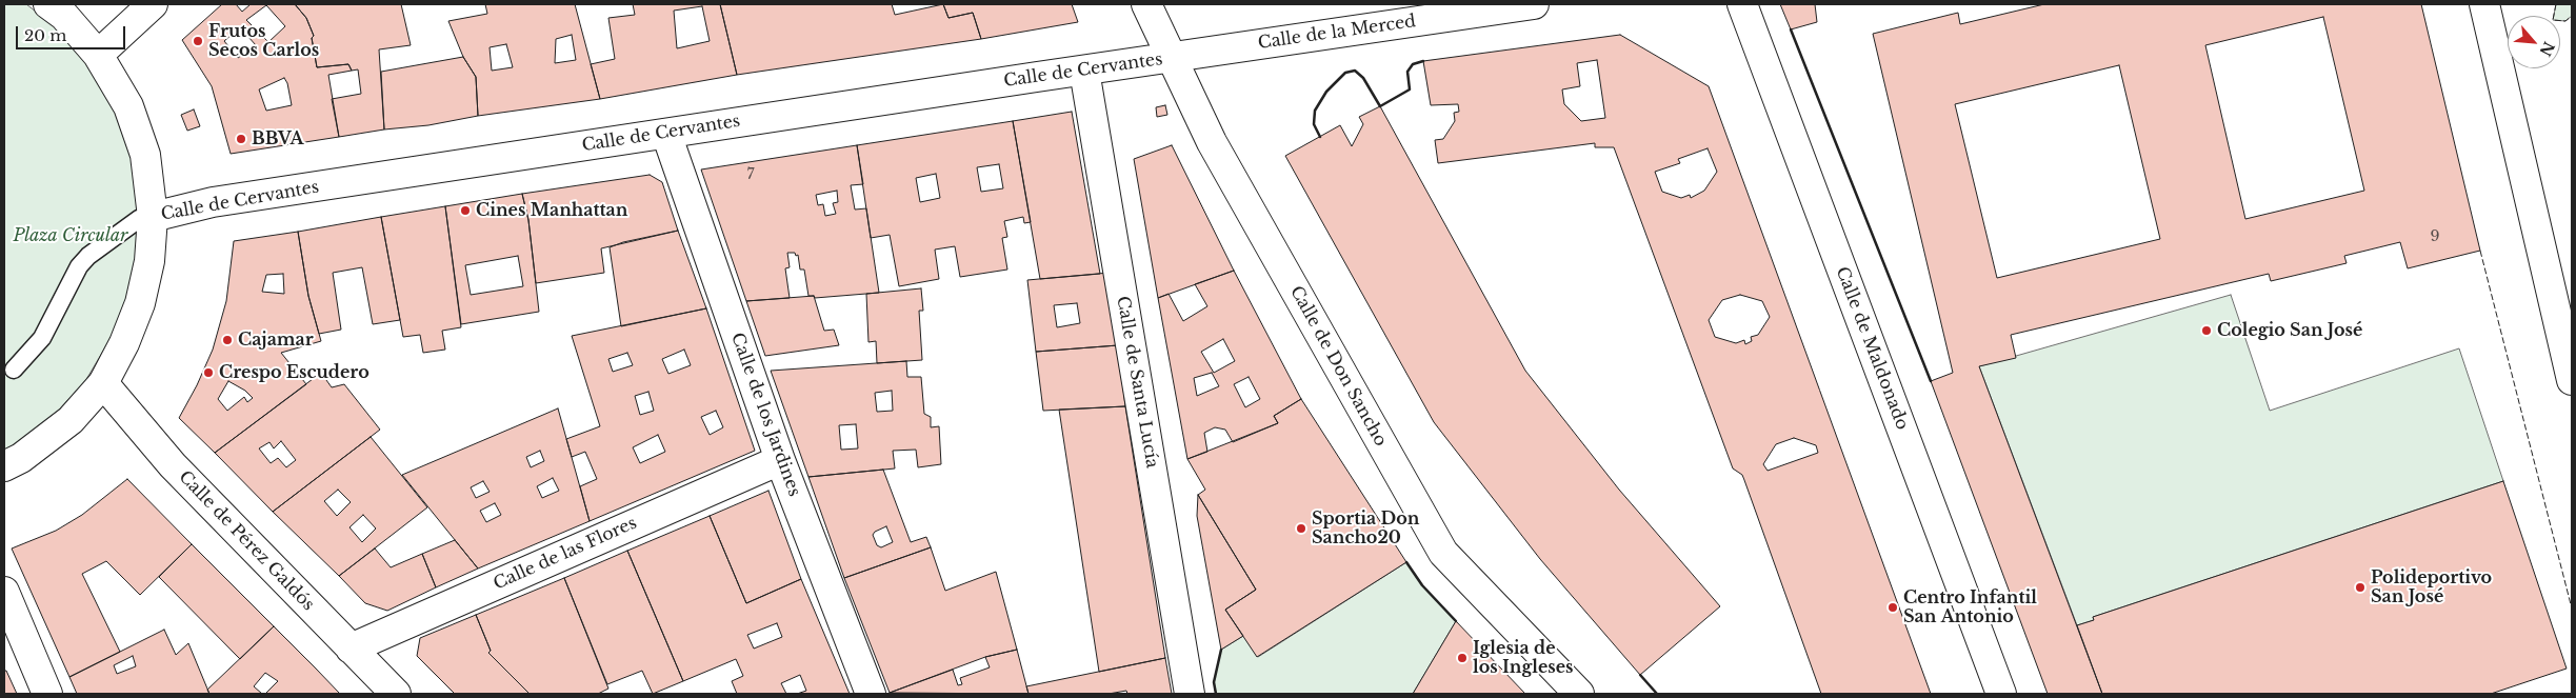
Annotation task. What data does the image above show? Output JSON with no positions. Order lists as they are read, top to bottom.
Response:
{
  "streets": {
    "street": [
      "Calle de la Merced",
      "Calle de Cervantes",
      "Calle de Maldonado",
      "Calle de Don Sancho",
      "Calle de Santa Lucía",
      "Calle de los Jardines",
      "Calle de Pérez Galdós",
      "Calle de las Flores"
    ]
  },
  "crossings": [
    ["Calle de la Merced", "Calle de Cervantes"],
    ["Calle de la Merced", "Calle de Don Sancho"],
    ["Calle de Cervantes", "Calle de Don Sancho"],
    ["Calle de Cervantes", "Calle de Santa Lucía"],
    ["Calle de Cervantes", "Calle de los Jardines"],
    ["Calle de los Jardines", "Calle de las Flores"],
    ["Calle de Pérez Galdós", "Calle de las Flores"]
  ],
  "parks": ["Plaza Circular"],
  "places": [
    "Frutos Secos Carlos",
    "BBVA",
    "Cines Manhattan",
    "Colegio San José",
    "Cajamar",
    "Crespo Escudero",
    "Sportia Don Sancho20",
    "Polideportivo San José",
    "Centro Infantil San Antonio",
    "Iglesia de los Ingleses"
  ],
  "house_numbers": ["7", "9"],
  "scale_bar": "20 m",
  "north": "bottom right"
}
